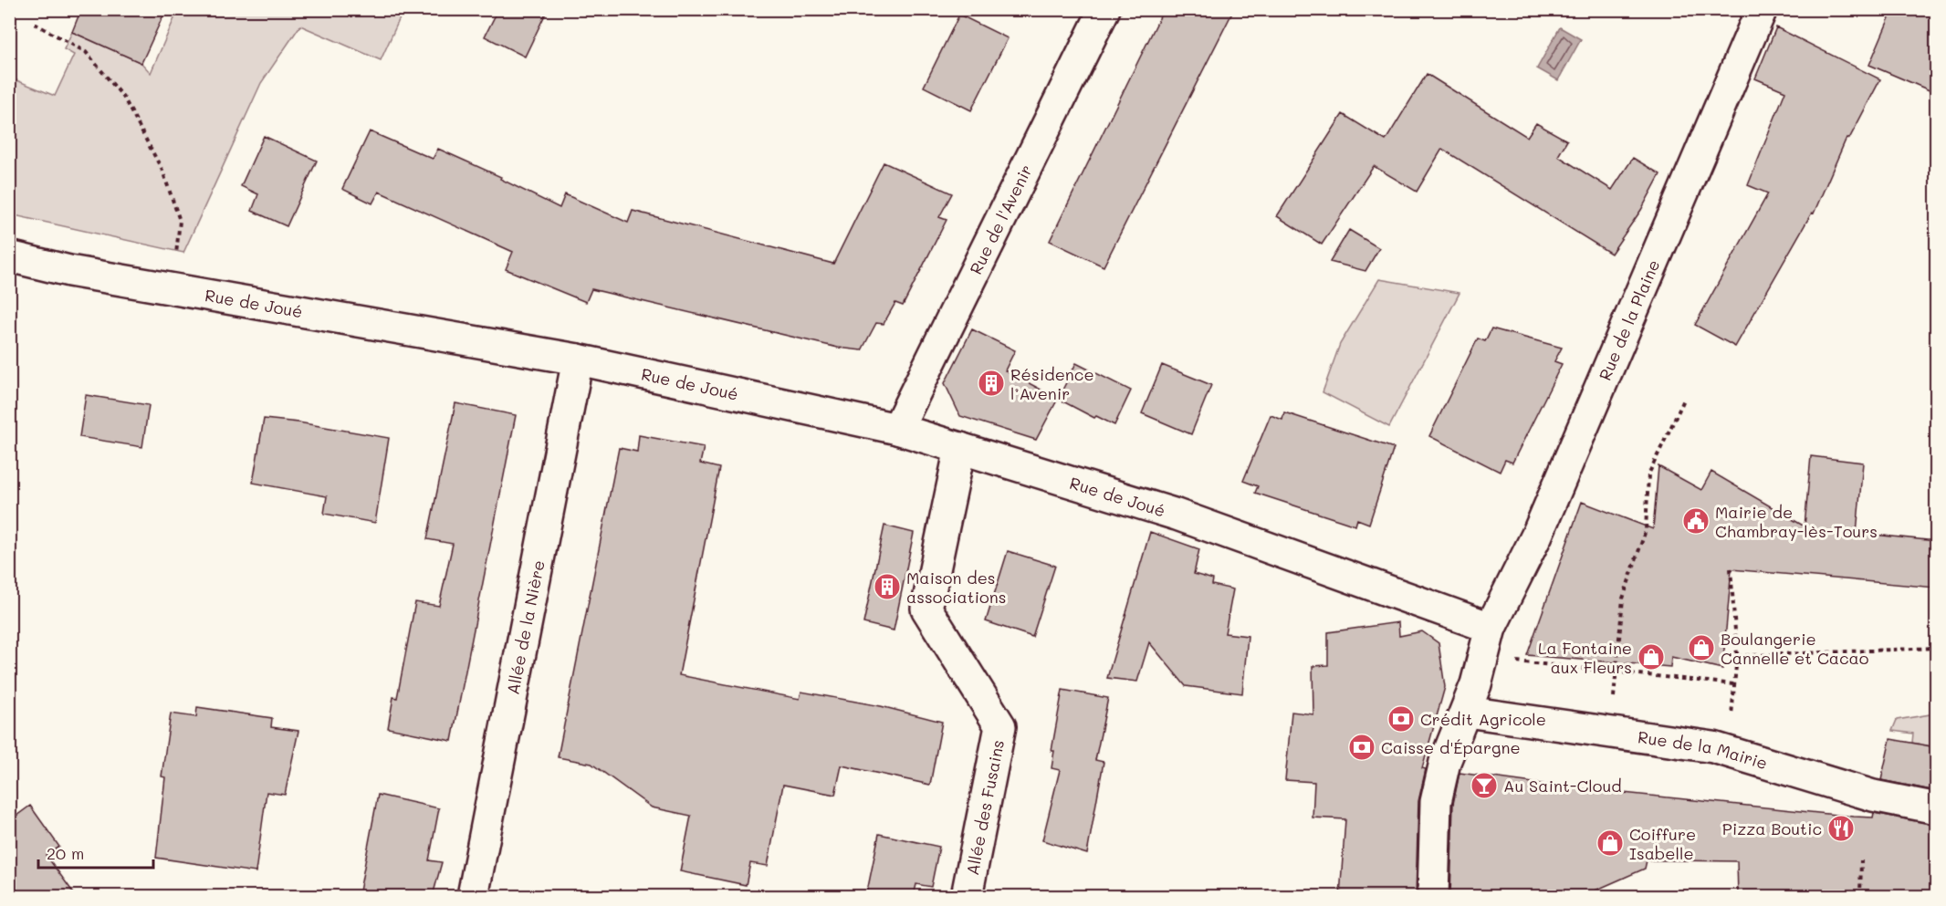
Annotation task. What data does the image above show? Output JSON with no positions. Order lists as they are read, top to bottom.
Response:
{
  "streets": {
    "street": [
      "Rue de l'Avenir",
      "Rue de Joué",
      "Rue de la Plaine",
      "Allée de la Nière",
      "Rue de la Mairie",
      "Allée des Fusains"
    ]
  },
  "crossings": [
    ["Rue de l'Avenir", "Rue de Joué"],
    ["Rue de Joué", "Rue de la Plaine"],
    ["Rue de Joué", "Allée de la Nière"],
    ["Rue de Joué", "Allée des Fusains"],
    ["Rue de la Plaine", "Rue de la Mairie"]
  ],
  "places": {
    "building": ["Résidence l’Avenir", "Maison des associations"],
    "public building": ["Mairie de Chambray-lès-Tours"],
    "shop": ["Boulangerie Cannelle et Cacao", "La Fontaine aux Fleurs", "Coiffure Isabelle"],
    "bank": ["Crédit Agricole", "Caisse d'Épargne"],
    "bar": ["Au Saint-Cloud"],
    "restaurant": ["Pizza Boutic"]
  },
  "scale_bar": "20 m"
}
